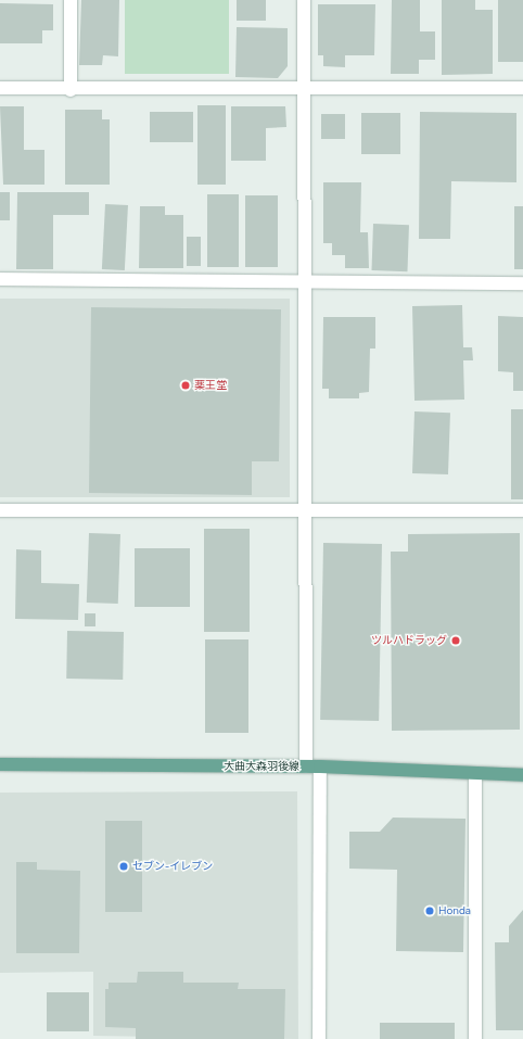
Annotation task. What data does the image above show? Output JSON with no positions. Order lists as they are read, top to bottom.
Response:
{
  "streets": {
    "main road": ["大曲大森羽後線"]
  },
  "places": [
    "薬王堂",
    "ツルハドラッグ",
    "セブン-イレブン",
    "Honda"
  ]
}
